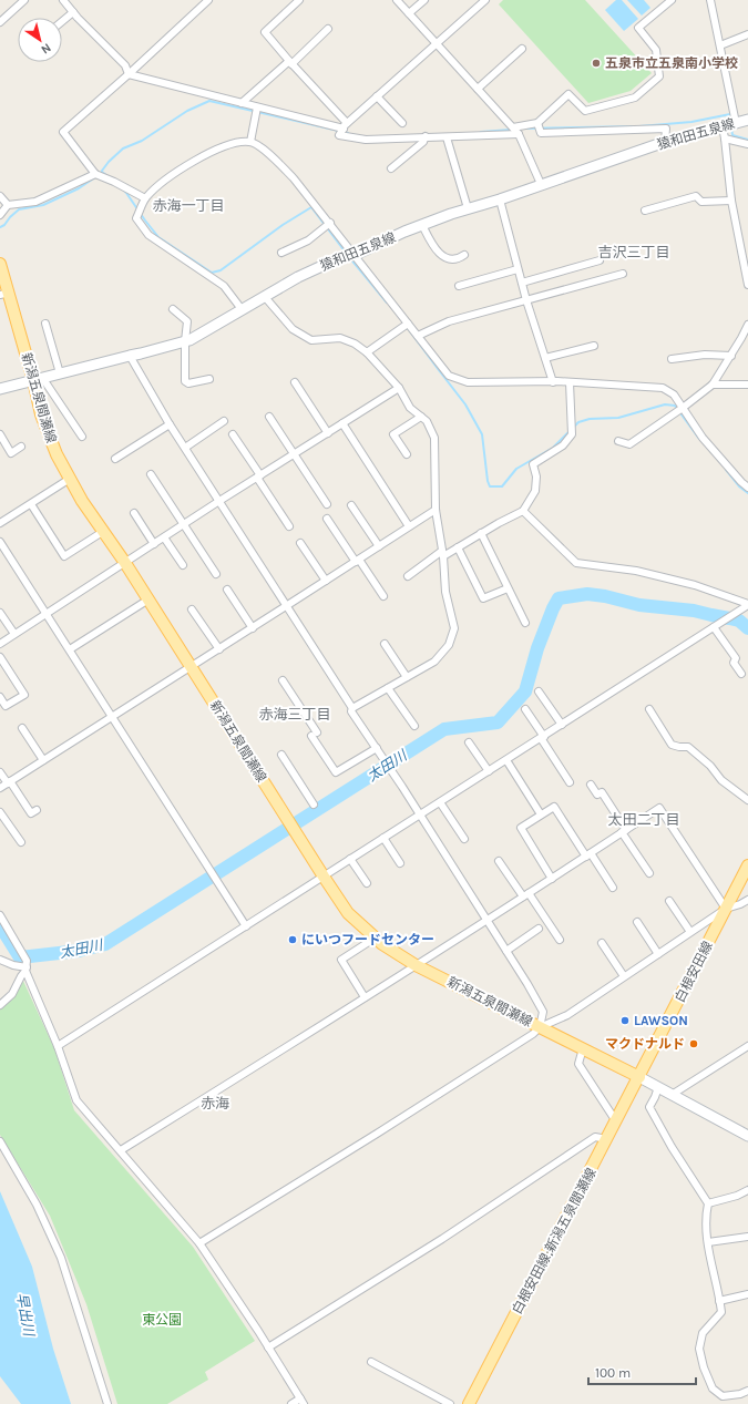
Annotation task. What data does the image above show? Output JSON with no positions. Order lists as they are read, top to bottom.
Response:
{
  "streets": {
    "main road": [
      "猿和田五泉線",
      "新潟五泉間瀬線",
      "白根安田線",
      "白根安田線;新潟五泉間瀬線"
    ]
  },
  "crossings": [
    ["猿和田五泉線", "新潟五泉間瀬線"],
    ["新潟五泉間瀬線", "白根安田線"],
    ["新潟五泉間瀬線", "白根安田線;新潟五泉間瀬線"],
    ["白根安田線", "白根安田線;新潟五泉間瀬線"]
  ],
  "districts": [
    "赤海一丁目",
    "吉沢三丁目",
    "赤海三丁目",
    "太田二丁目",
    "赤海"
  ],
  "water": ["太田川", "早出川"],
  "parks": ["東公園"],
  "places": [
    "五泉市立五泉南小学校",
    "にいつフードセンター",
    "LAWSON",
    "マクドナルド"
  ],
  "scale_bar": "100 m",
  "north": "bottom right"
}
